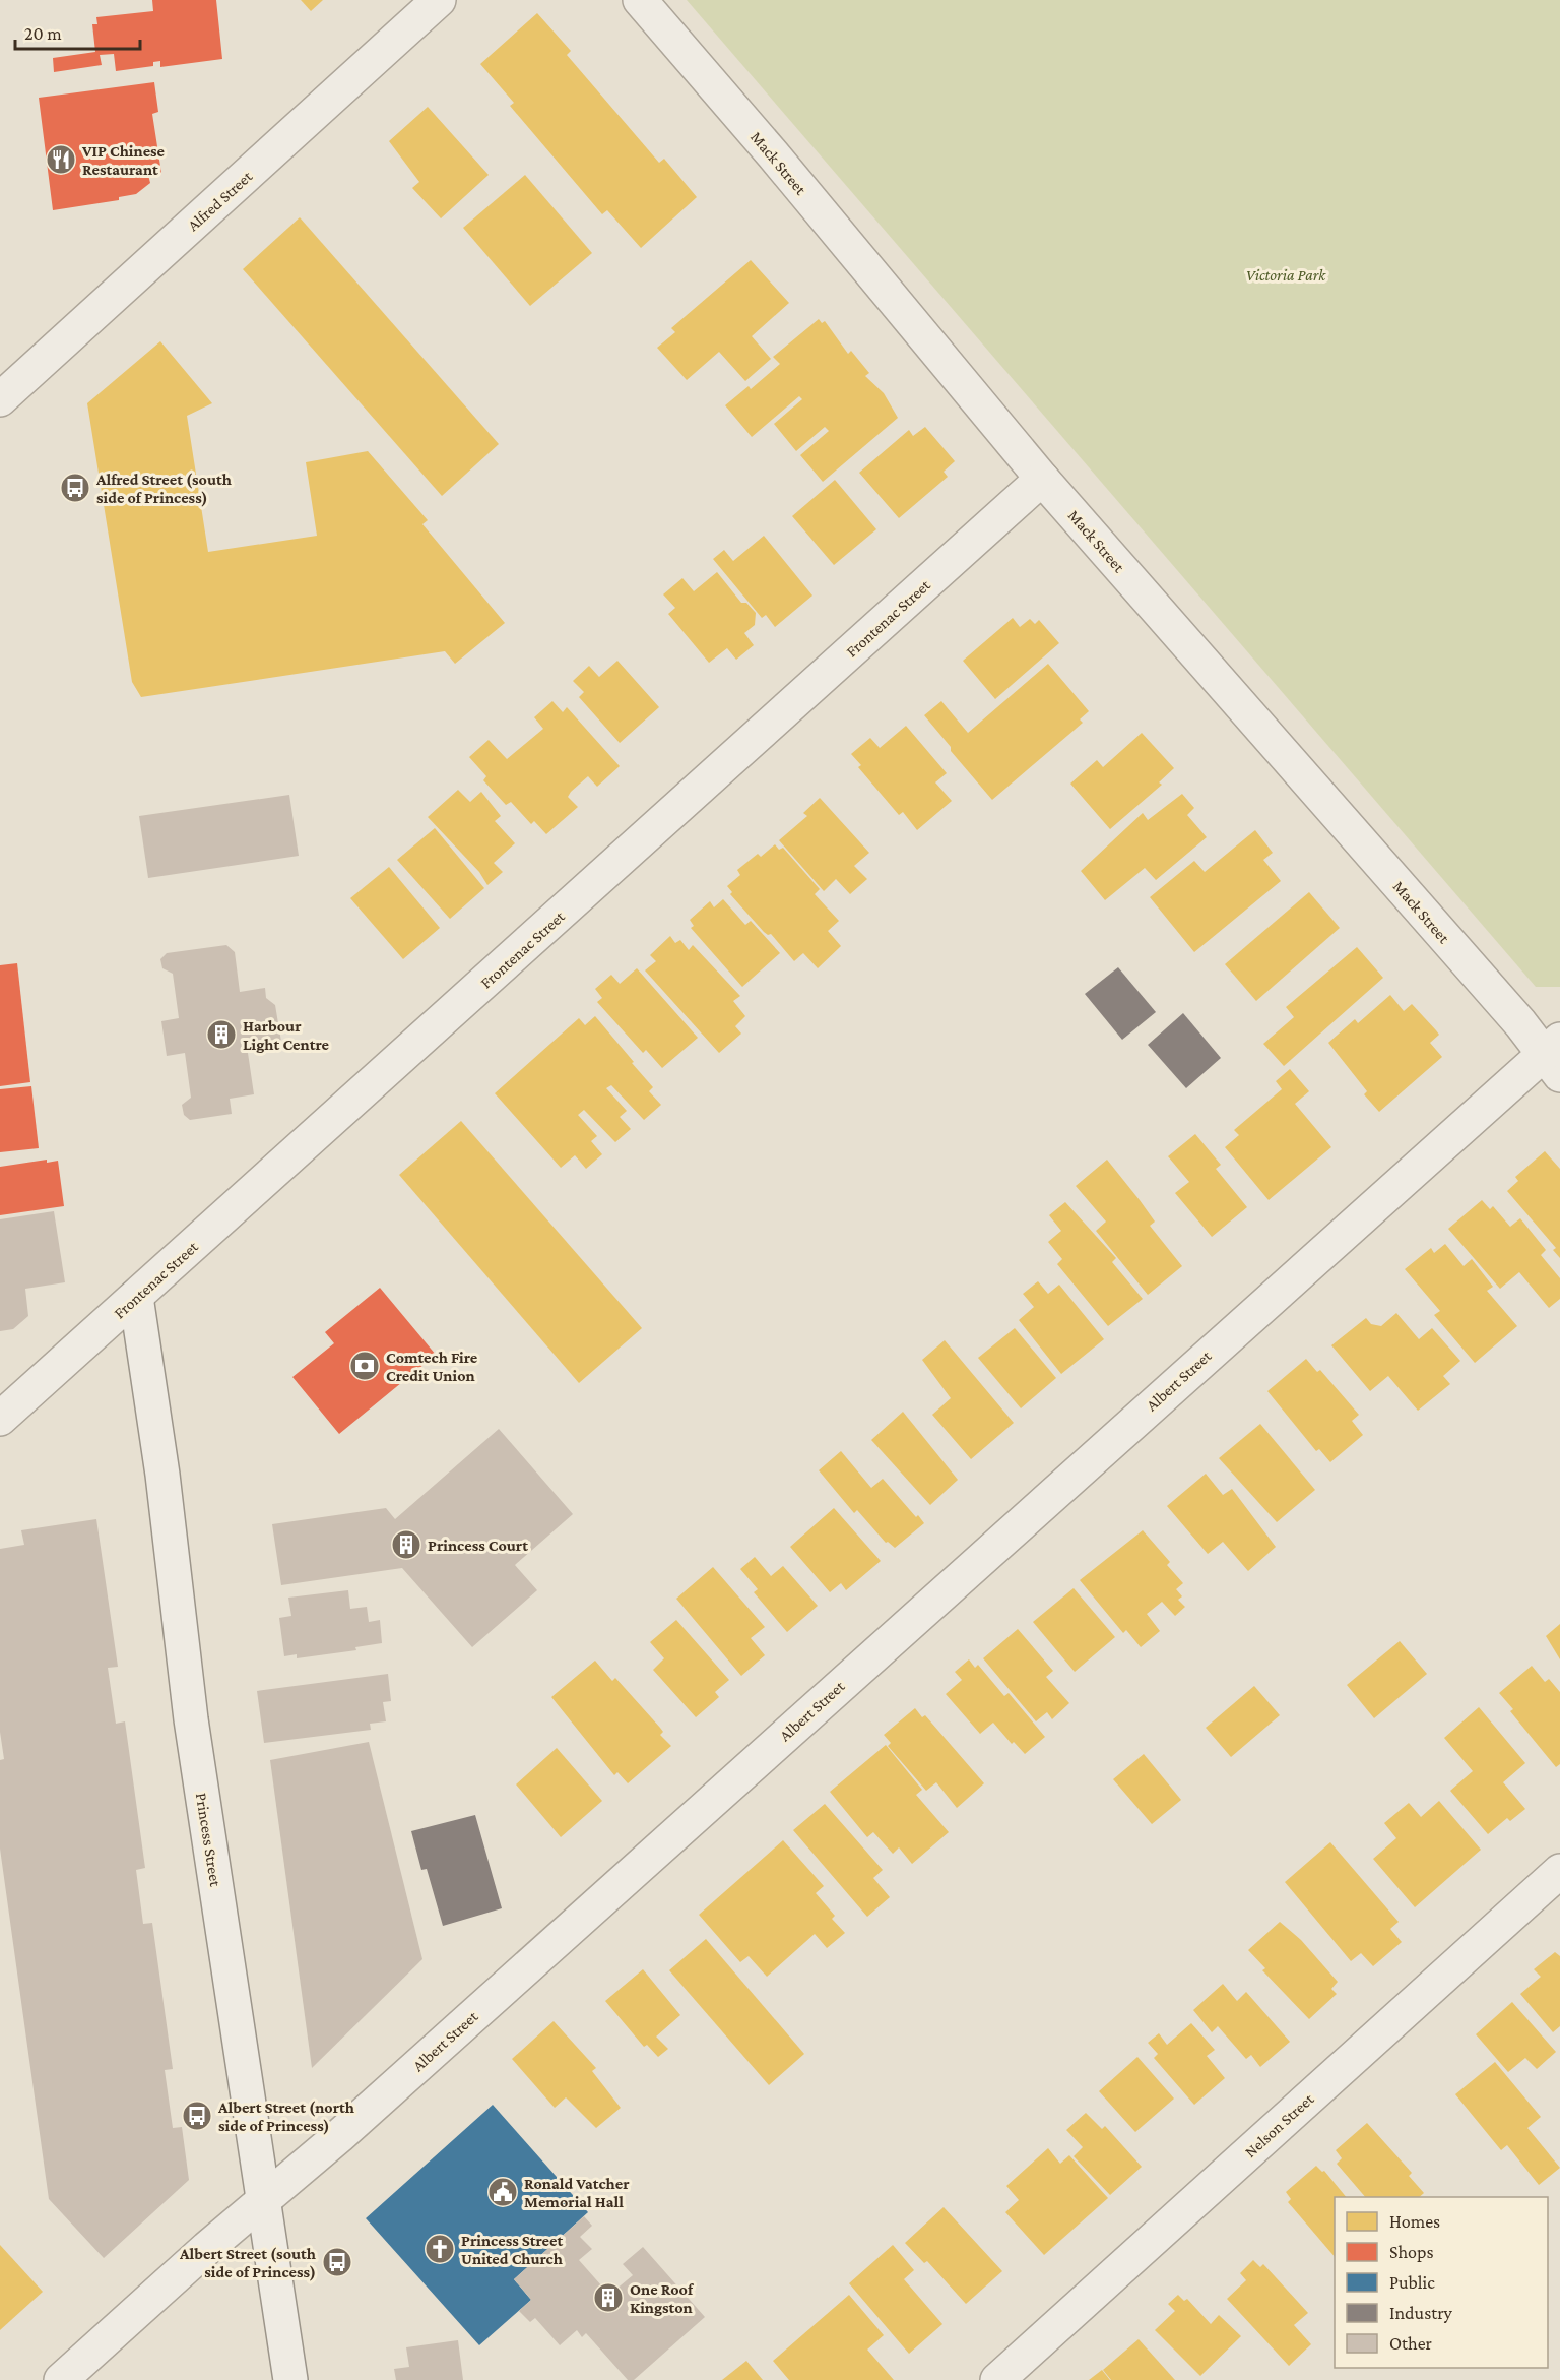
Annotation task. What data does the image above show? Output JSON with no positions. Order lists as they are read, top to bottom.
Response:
{
  "streets": {
    "street": [
      "Mack Street",
      "Alfred Street",
      "Frontenac Street",
      "Albert Street",
      "Princess Street",
      "Nelson Street"
    ]
  },
  "crossings": [
    ["Mack Street", "Frontenac Street"],
    ["Mack Street", "Albert Street"],
    ["Frontenac Street", "Princess Street"],
    ["Albert Street", "Princess Street"]
  ],
  "parks": ["Victoria Park"],
  "places": {
    "restaurant": ["VIP Chinese Restaurant"],
    "bus stop": ["Alfred Street (south side of Princess)", "Albert Street (north side of Princess)", "Albert Street (south side of Princess)"],
    "building": ["Harbour Light Centre", "Princess Court", "One Roof Kingston"],
    "bank": ["Comtech Fire Credit Union"],
    "public building": ["Ronald Vatcher Memorial Hall"],
    "church": ["Princess Street United Church"]
  },
  "legend": [
    "Homes",
    "Shops",
    "Public",
    "Industry",
    "Other"
  ],
  "scale_bar": "20 m"
}
